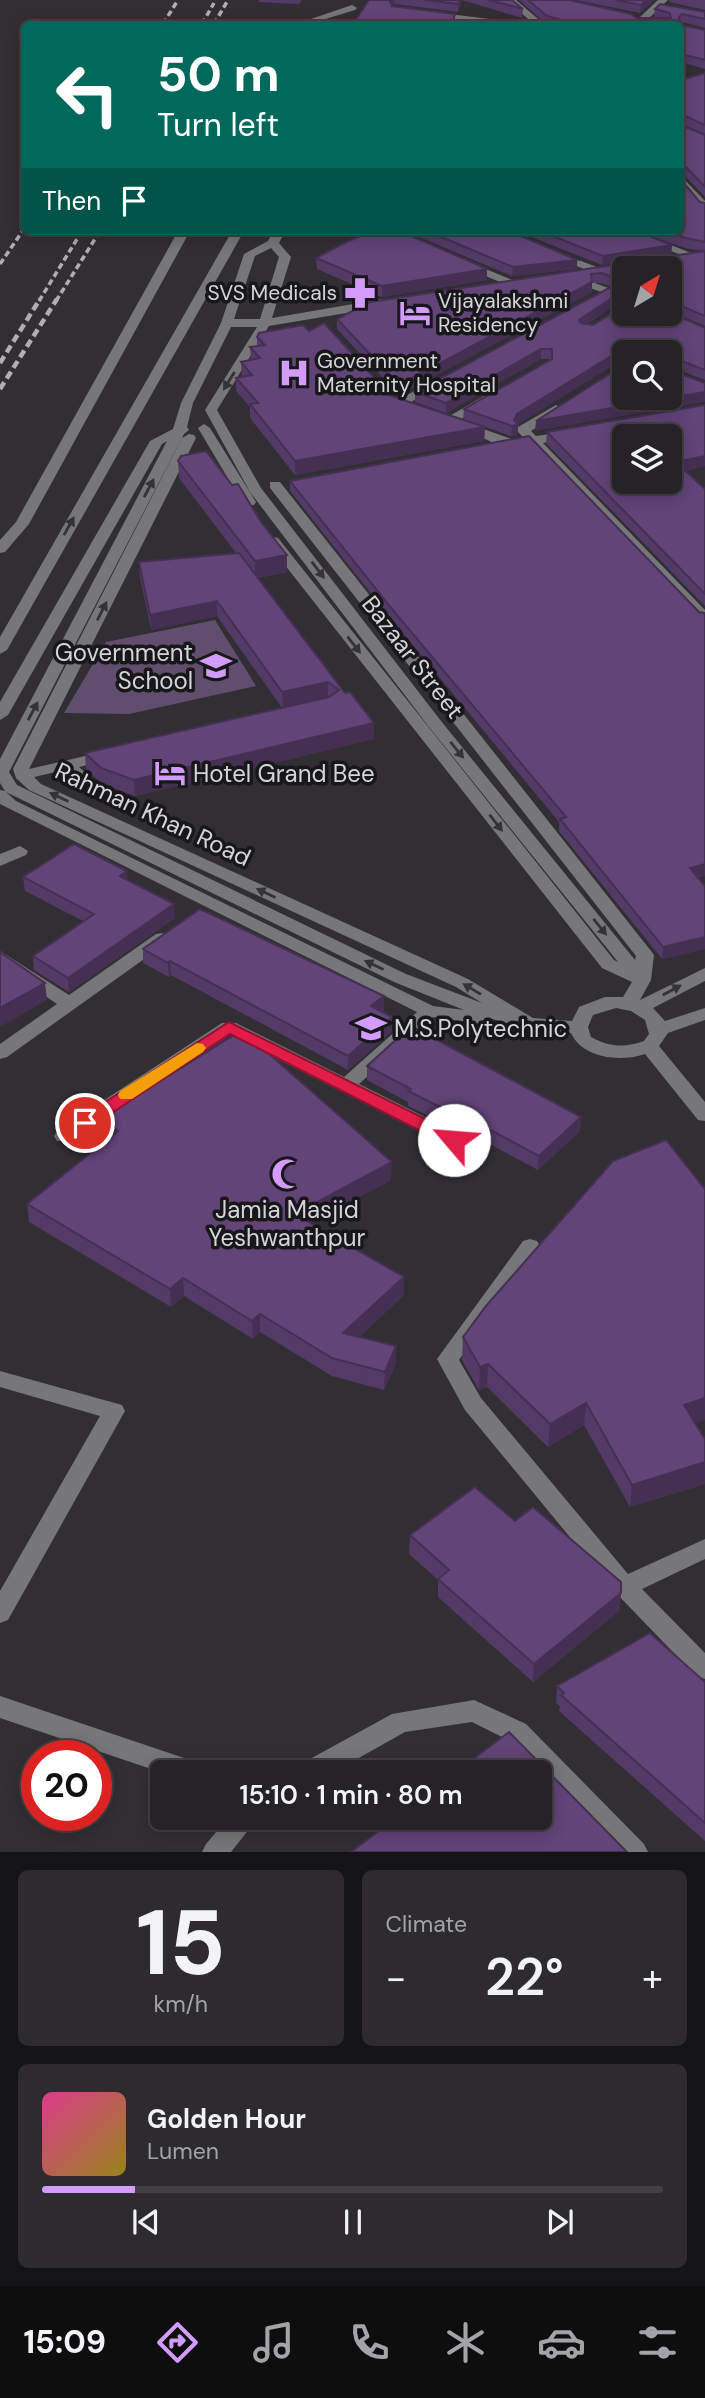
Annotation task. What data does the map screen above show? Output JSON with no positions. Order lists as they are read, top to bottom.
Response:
{
  "streets": {
    "street": ["Bazaar Street", "Rahman Khan Road"]
  },
  "crossings": [
    ["Bazaar Street", "Rahman Khan Road"]
  ],
  "places": {
    "pharmacy": ["SVS Medicals"],
    "hotel": ["Vijayalakshmi Residency", "Hotel Grand Bee"],
    "hospital": ["Government Maternity Hospital"],
    "school or university": ["Government School", "M.S.Polytechnic"],
    "mosque": ["Jamia Masjid Yeshwanthpur"]
  },
  "north": "top right",
  "page": {
    "turn": ["50 m", "Turn left"],
    "then": "Then",
    "limit": "20",
    "trip": "15:10 · 1 min · 80 m",
    "tile": [
      ["15", "km/h"],
      "Climate"
    ],
    "heat": ["−", "22°", "+"],
    "song": ["Golden Hour", "Lumen"],
    "tabs": "15:09"
  }
}
